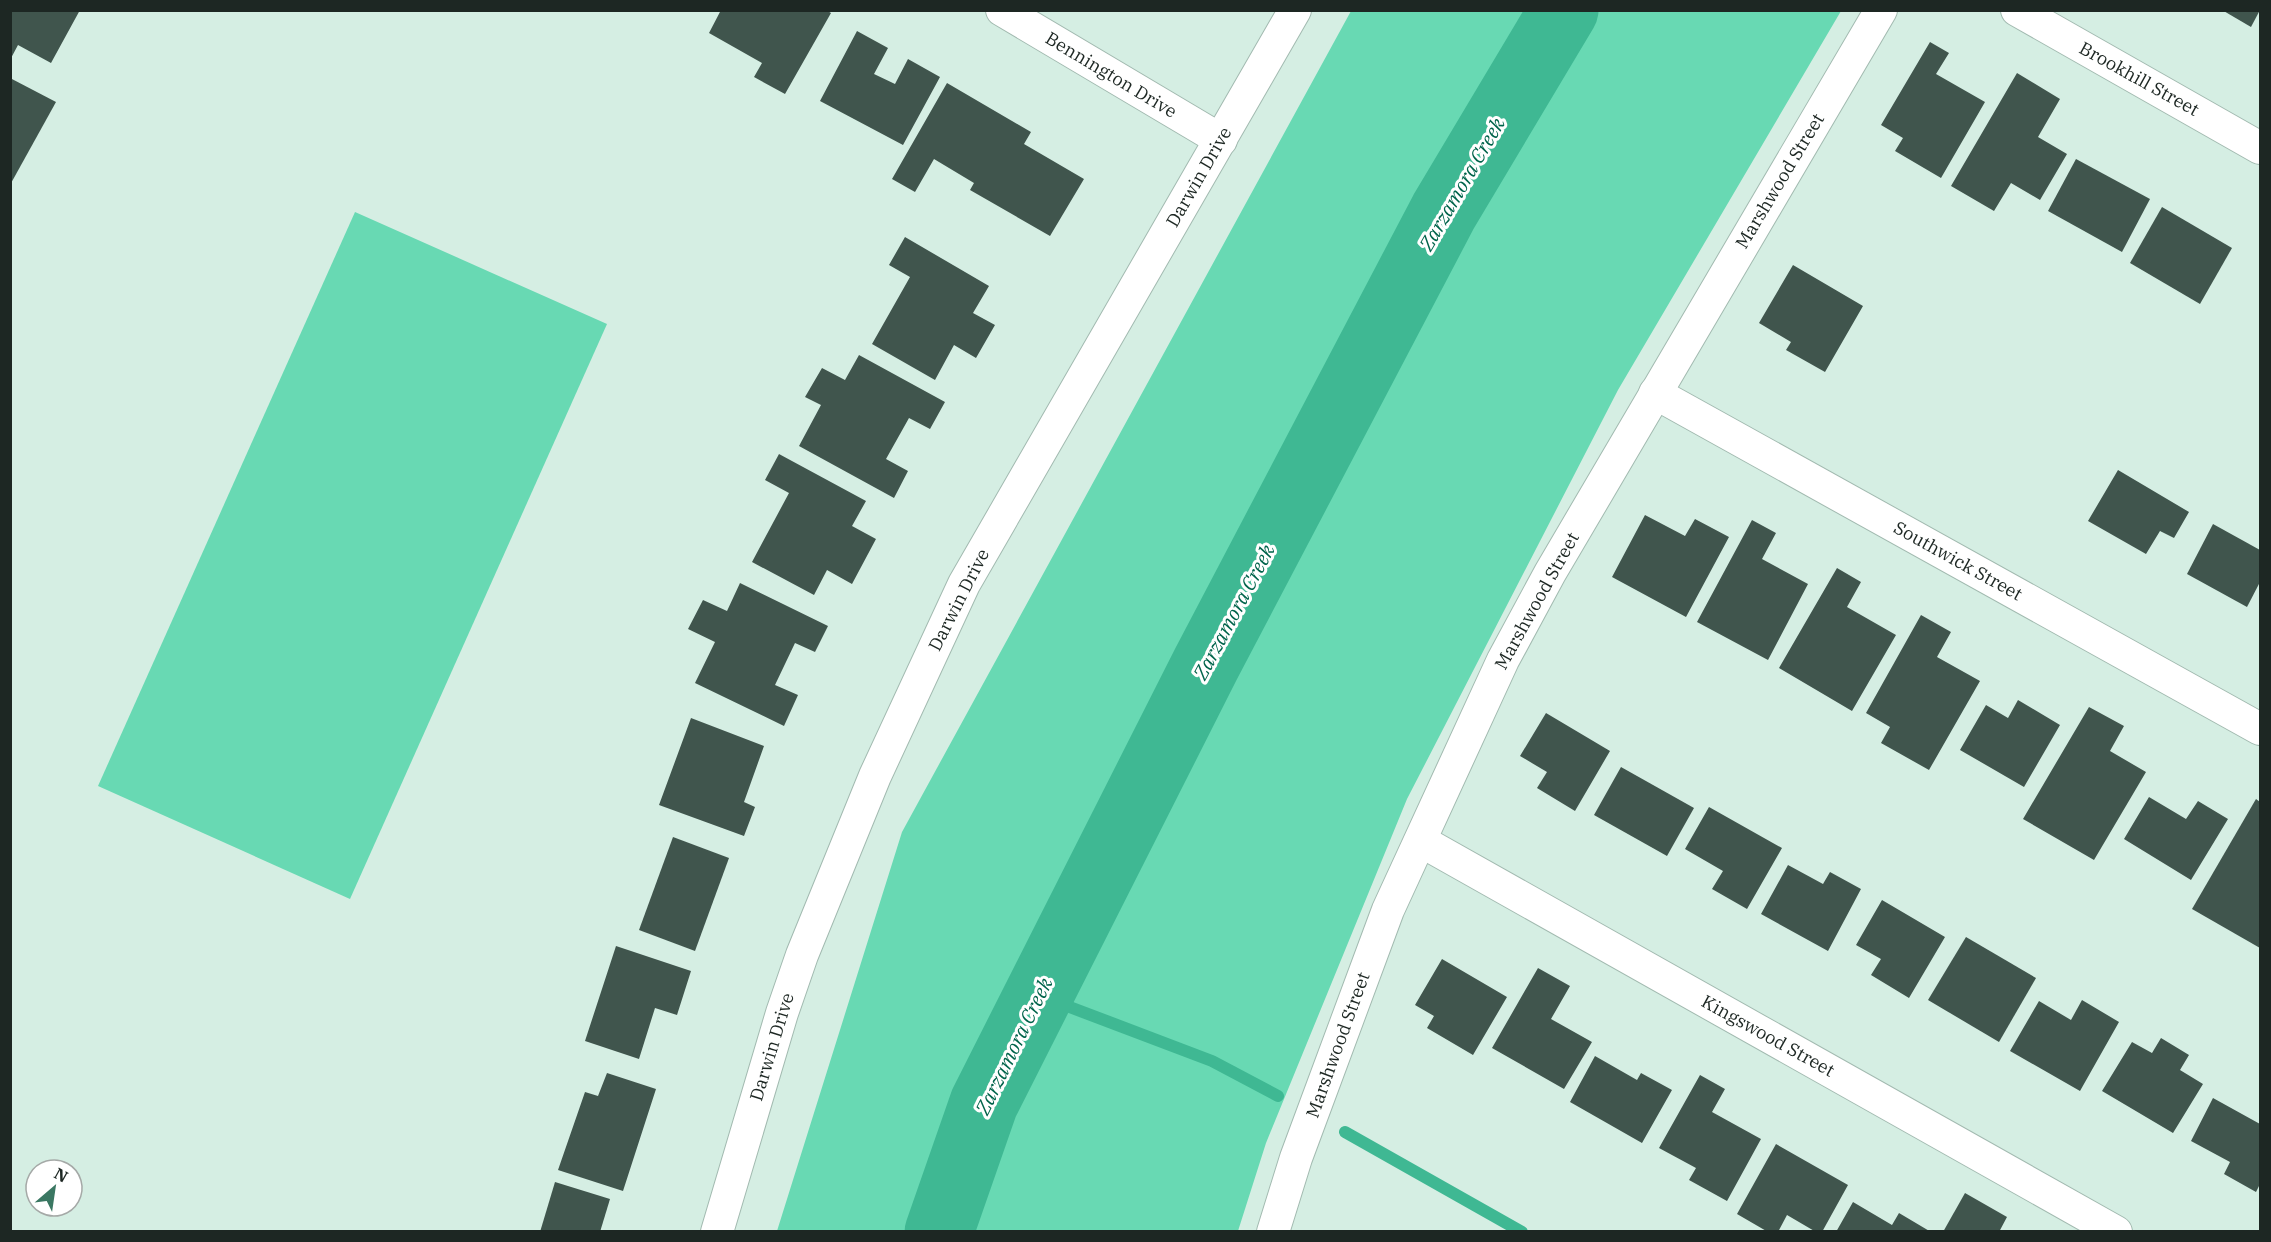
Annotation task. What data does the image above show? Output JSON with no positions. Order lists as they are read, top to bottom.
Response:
{
  "streets": {
    "street": [
      "Bennington Drive",
      "Brookhill Street",
      "Darwin Drive",
      "Marshwood Street",
      "Southwick Street",
      "Kingswood Street"
    ]
  },
  "crossings": [
    ["Bennington Drive", "Darwin Drive"],
    ["Marshwood Street", "Southwick Street"],
    ["Marshwood Street", "Kingswood Street"]
  ],
  "water": ["Zarzamora Creek"],
  "north": "top right"
}
